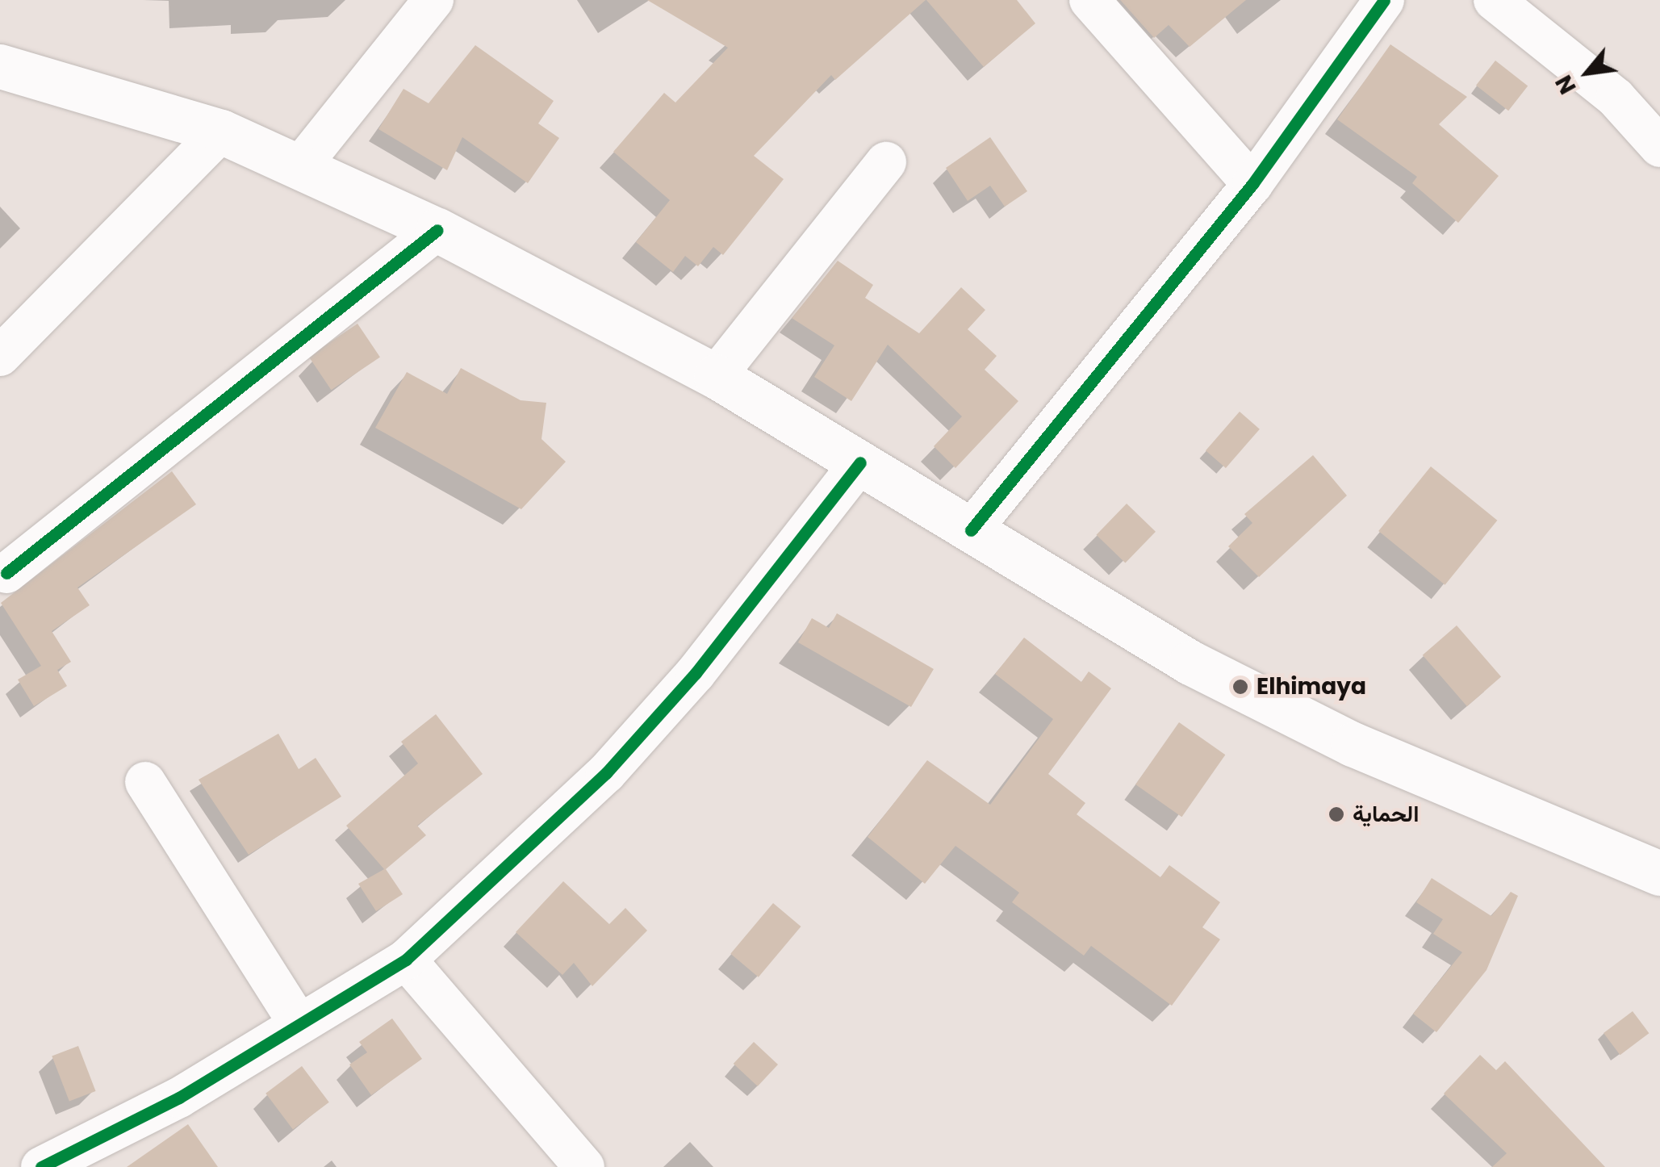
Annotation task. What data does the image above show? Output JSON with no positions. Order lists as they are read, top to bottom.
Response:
{
  "places": ["Elhimaya", "الحماية"],
  "north": "bottom left"
}
